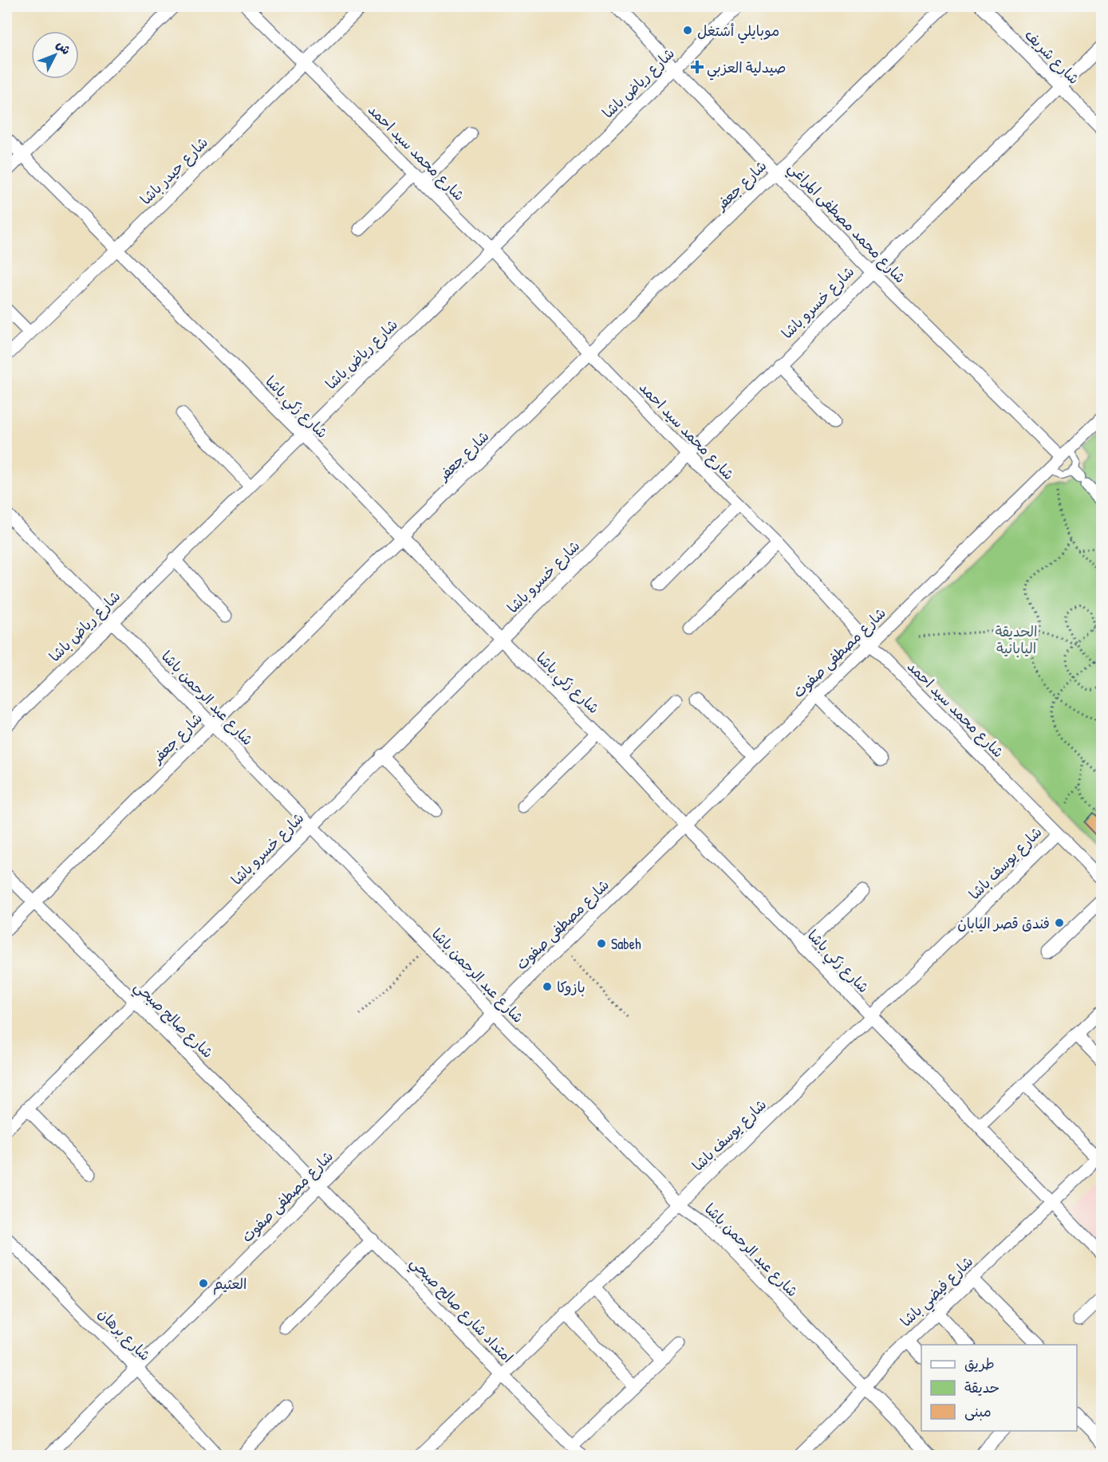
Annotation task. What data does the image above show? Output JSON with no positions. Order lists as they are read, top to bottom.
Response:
{
  "streets": {
    "street": [
      "شارع شريف",
      "شارع رياض باشا",
      "شارع محمد سيد احمد",
      "شارع حيدر باشا",
      "شارع جعفر",
      "شارع محمد مصطفى المراغي",
      "شارع خسرو باشا",
      "شارع زكي باشا",
      "شارع مصطفى صفوت",
      "شارع عبد الرحمن باشا",
      "شارع يوسف باشا",
      "شارع صالح صبحي",
      "شارع فيضي باشا",
      "امتداد شارع صالح صبحي",
      "شارع برهان"
    ]
  },
  "crossings": [
    ["شارع شريف", "شارع خسرو باشا"],
    ["شارع رياض باشا", "شارع محمد سيد احمد"],
    ["شارع رياض باشا", "شارع محمد مصطفى المراغي"],
    ["شارع رياض باشا", "شارع زكي باشا"],
    ["شارع رياض باشا", "شارع عبد الرحمن باشا"],
    ["شارع محمد سيد احمد", "شارع حيدر باشا"],
    ["شارع محمد سيد احمد", "شارع جعفر"],
    ["شارع محمد سيد احمد", "شارع خسرو باشا"],
    ["شارع محمد سيد احمد", "شارع مصطفى صفوت"],
    ["شارع محمد سيد احمد", "شارع يوسف باشا"],
    ["شارع حيدر باشا", "شارع زكي باشا"],
    ["شارع جعفر", "شارع محمد مصطفى المراغي"],
    ["شارع جعفر", "شارع زكي باشا"],
    ["شارع جعفر", "شارع عبد الرحمن باشا"],
    ["شارع جعفر", "شارع صالح صبحي"],
    ["شارع محمد مصطفى المراغي", "شارع خسرو باشا"],
    ["شارع محمد مصطفى المراغي", "شارع مصطفى صفوت"],
    ["شارع خسرو باشا", "شارع زكي باشا"],
    ["شارع خسرو باشا", "شارع عبد الرحمن باشا"],
    ["شارع خسرو باشا", "شارع صالح صبحي"],
    ["شارع زكي باشا", "شارع مصطفى صفوت"],
    ["شارع زكي باشا", "شارع يوسف باشا"],
    ["شارع زكي باشا", "شارع فيضي باشا"],
    ["شارع مصطفى صفوت", "شارع عبد الرحمن باشا"],
    ["شارع مصطفى صفوت", "شارع صالح صبحي"],
    ["شارع مصطفى صفوت", "امتداد شارع صالح صبحي"],
    ["شارع مصطفى صفوت", "شارع برهان"],
    ["شارع عبد الرحمن باشا", "شارع يوسف باشا"],
    ["شارع عبد الرحمن باشا", "شارع فيضي باشا"],
    ["شارع يوسف باشا", "امتداد شارع صالح صبحي"],
    ["شارع صالح صبحي", "امتداد شارع صالح صبحي"]
  ],
  "parks": ["الحديقة اليابانية"],
  "places": {
    "other": [
      "موبايلي أشتغل",
      "فندق قصر اليابان",
      "Sabeh",
      "بازوكا",
      "العثيم"
    ],
    "health": ["صيدلية العزبي"]
  },
  "legend": ["طريق", "حديقة", "مبنى"],
  "north": "top right"
}
